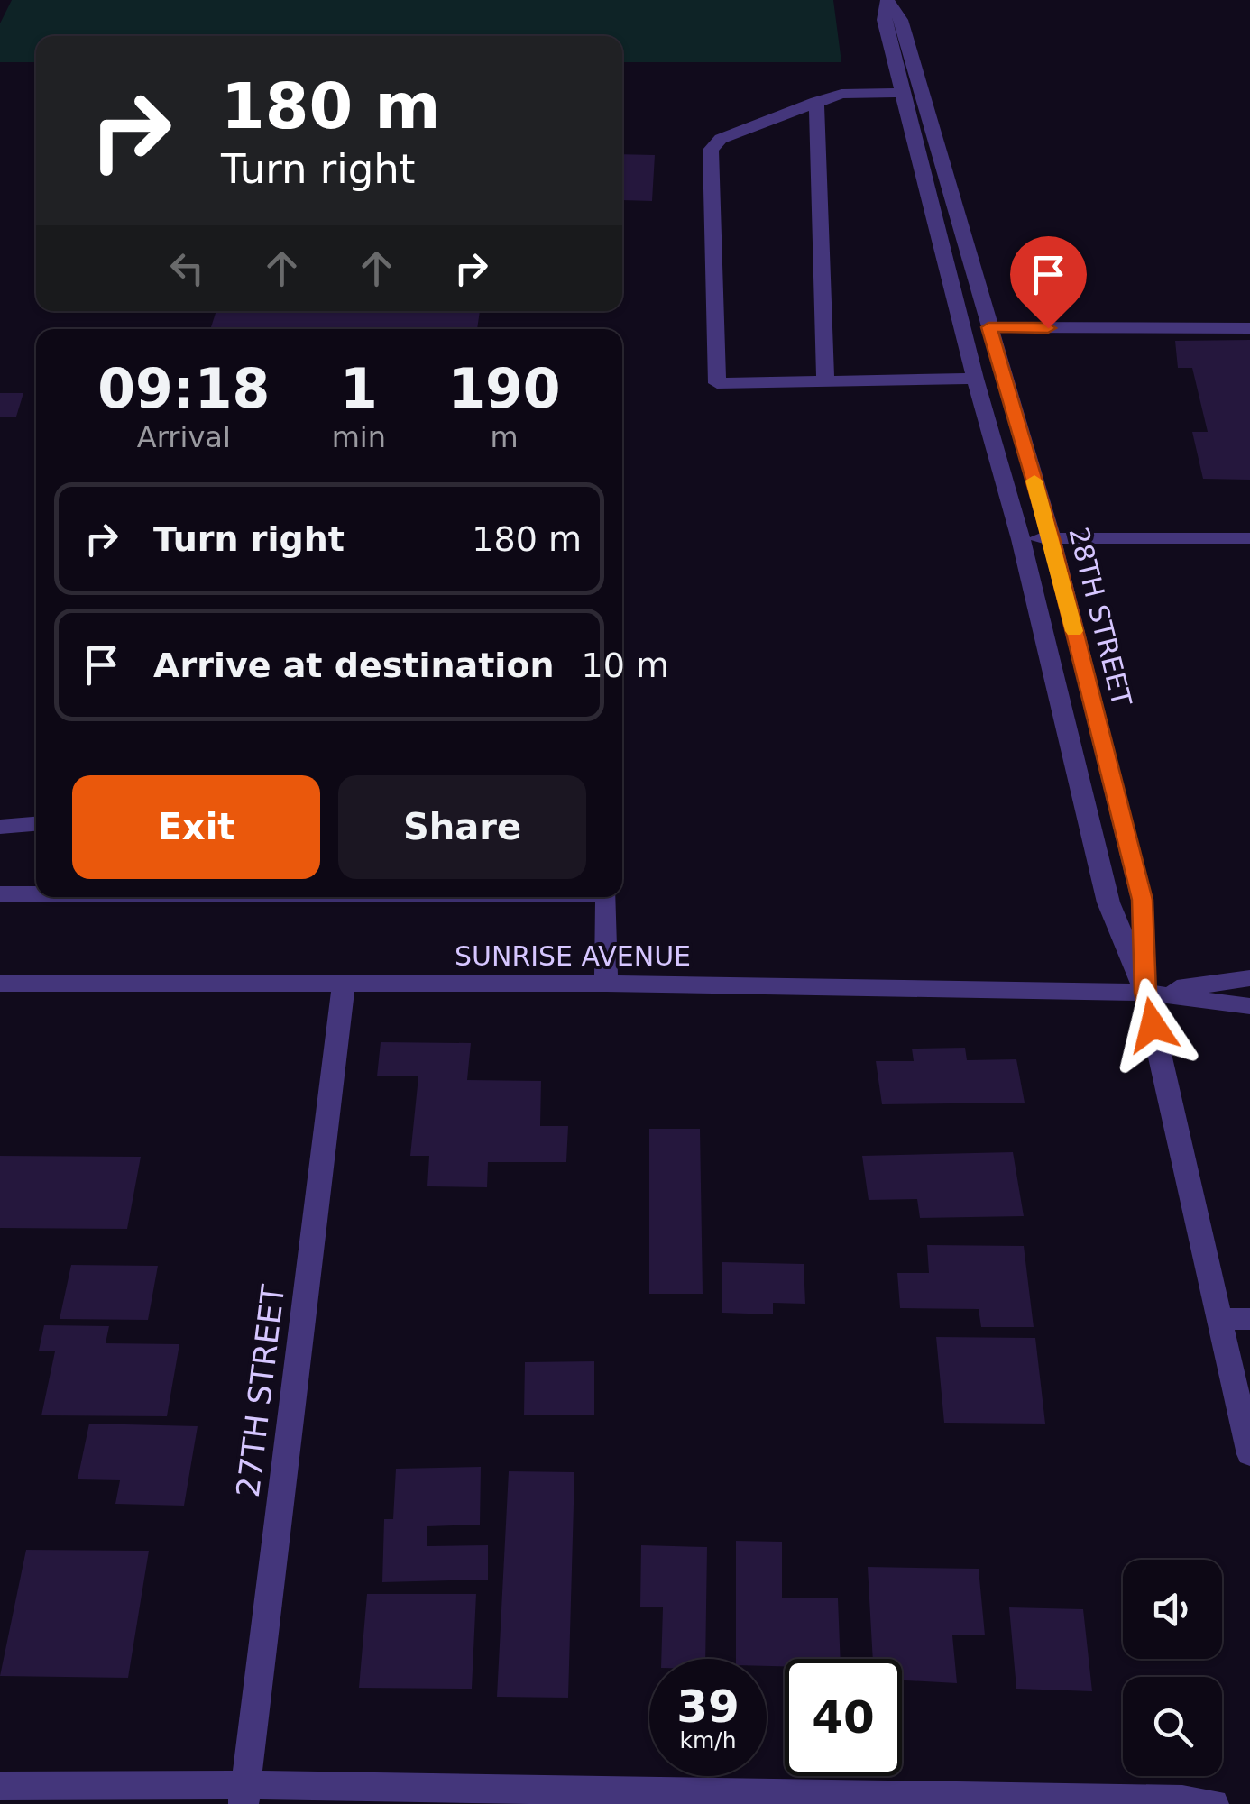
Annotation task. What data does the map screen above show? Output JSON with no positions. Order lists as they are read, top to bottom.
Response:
{
  "streets": {
    "street": ["28TH STREET", "SUNRISE AVENUE", "27TH STREET"]
  },
  "crossings": [
    ["28TH STREET", "SUNRISE AVENUE"],
    ["SUNRISE AVENUE", "27TH STREET"]
  ],
  "page": {
    "turn": ["180 m", "Turn right"],
    "eta": [
      "09:18",
      "Arrival",
      "1",
      "min",
      "190",
      "m"
    ],
    "list": [
      {
        "name": "Turn right",
        "value": "180 m"
      },
      {
        "name": "Arrive at destination",
        "value": "10 m"
      }
    ],
    "buttons": ["Exit", "Share"],
    "speed": "39 km/h",
    "limit": "40"
  }
}
